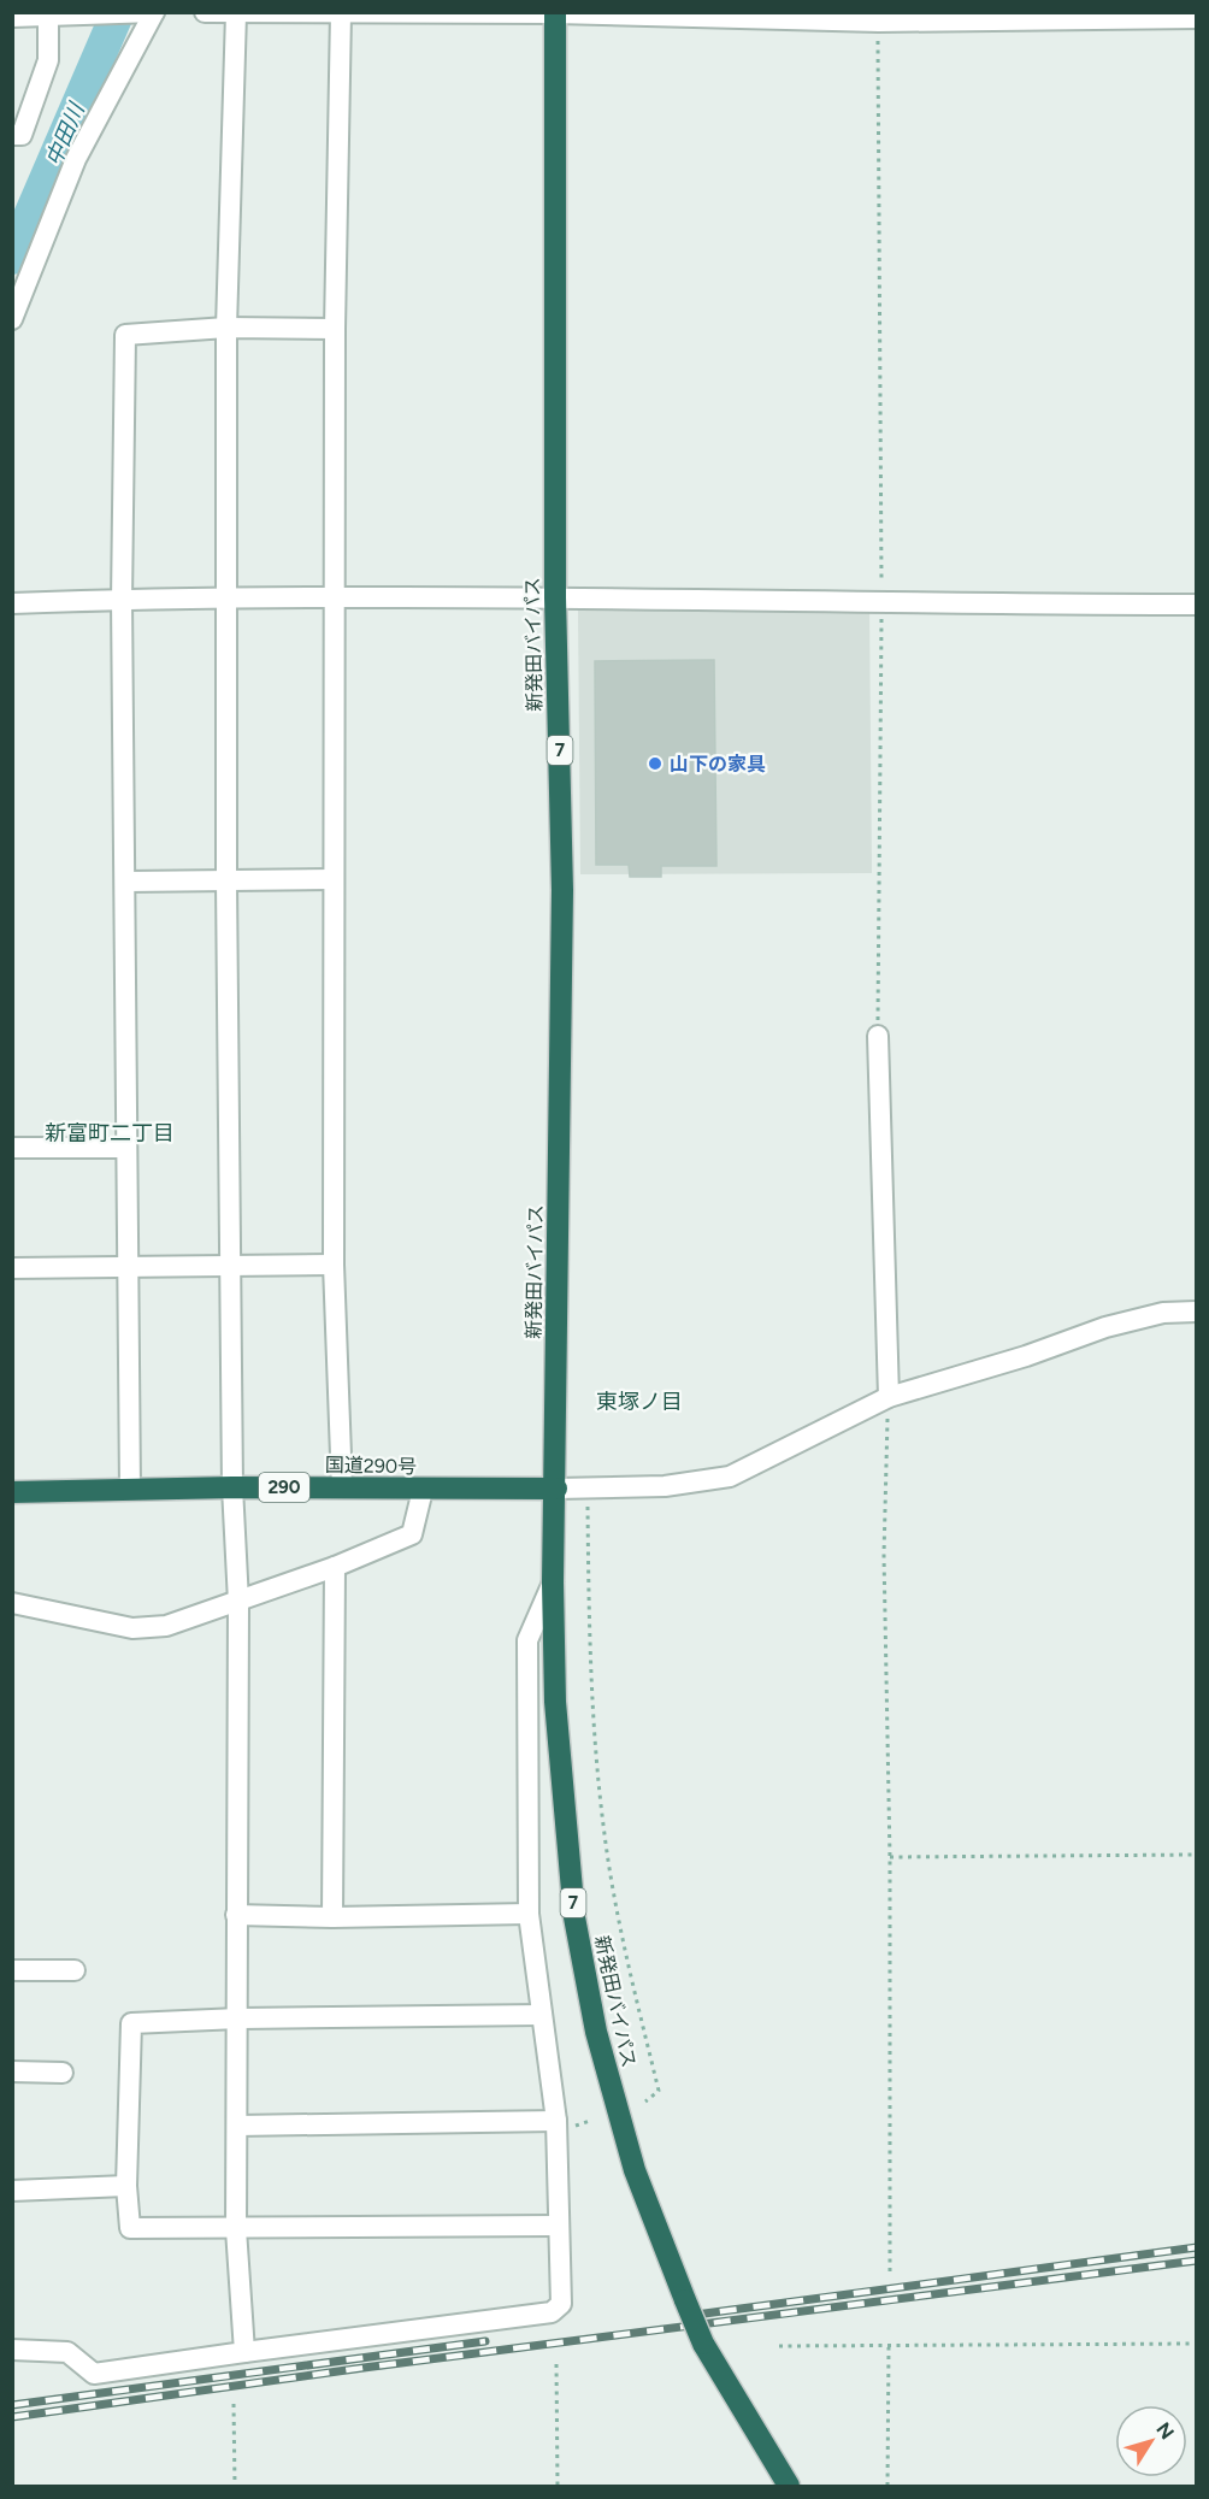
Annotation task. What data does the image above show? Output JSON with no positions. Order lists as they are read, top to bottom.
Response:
{
  "streets": {
    "highway": [
      "新発田バイパス",
      "7",
      "国道290号",
      "290"
    ]
  },
  "crossings": [
    ["新発田バイパス", "国道290号"]
  ],
  "districts": ["新富町二丁目", "東塚ノ目"],
  "water": ["中田川"],
  "places": ["山下の家具"],
  "north": "top right"
}
